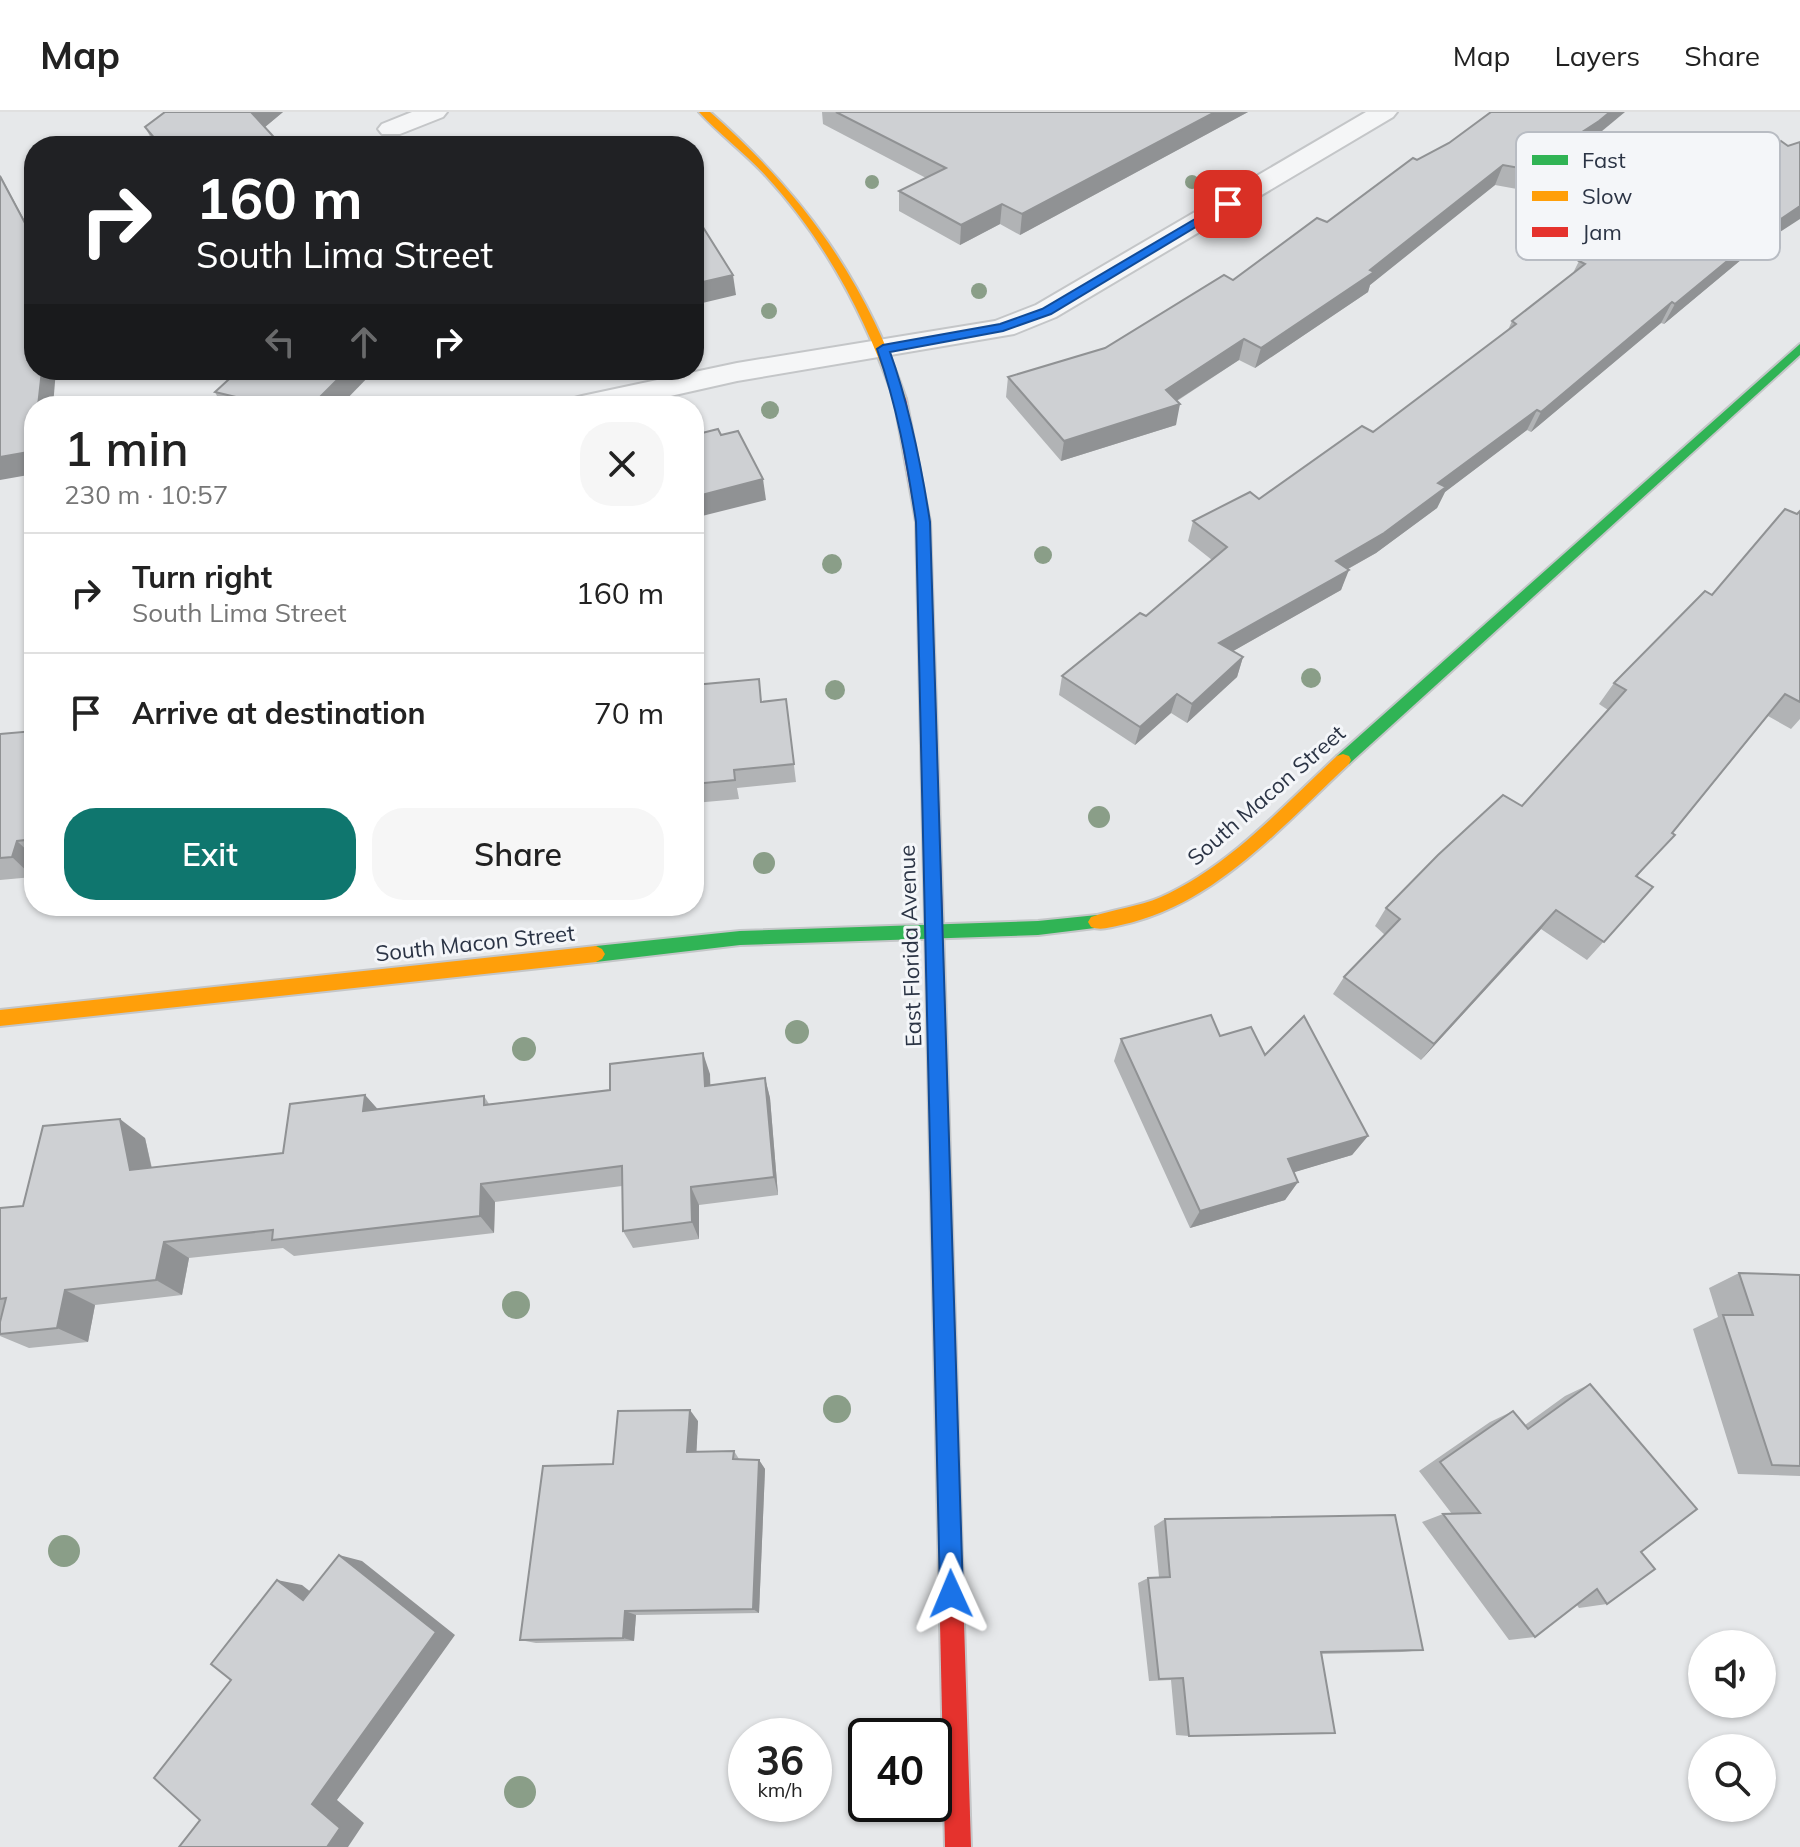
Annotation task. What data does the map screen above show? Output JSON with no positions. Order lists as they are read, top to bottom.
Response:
{
  "streets": {
    "street": ["South Macon Street", "East Florida Avenue"]
  },
  "crossings": [
    ["South Macon Street", "East Florida Avenue"]
  ],
  "legend": ["Fast", "Slow", "Jam"],
  "page": {
    "header": "Map",
    "nav": ["Map", "Layers", "Share"],
    "turn": ["160 m", "South Lima Street"],
    "heading": ["1 min", "230 m · 10:57"],
    "list": [
      {
        "name": "Turn right",
        "note": "South Lima Street",
        "value": "160 m"
      },
      {
        "name": "Arrive at destination",
        "value": "70 m"
      }
    ],
    "buttons": ["Exit", "Share"],
    "speed": "36 km/h",
    "limit": "40"
  }
}
